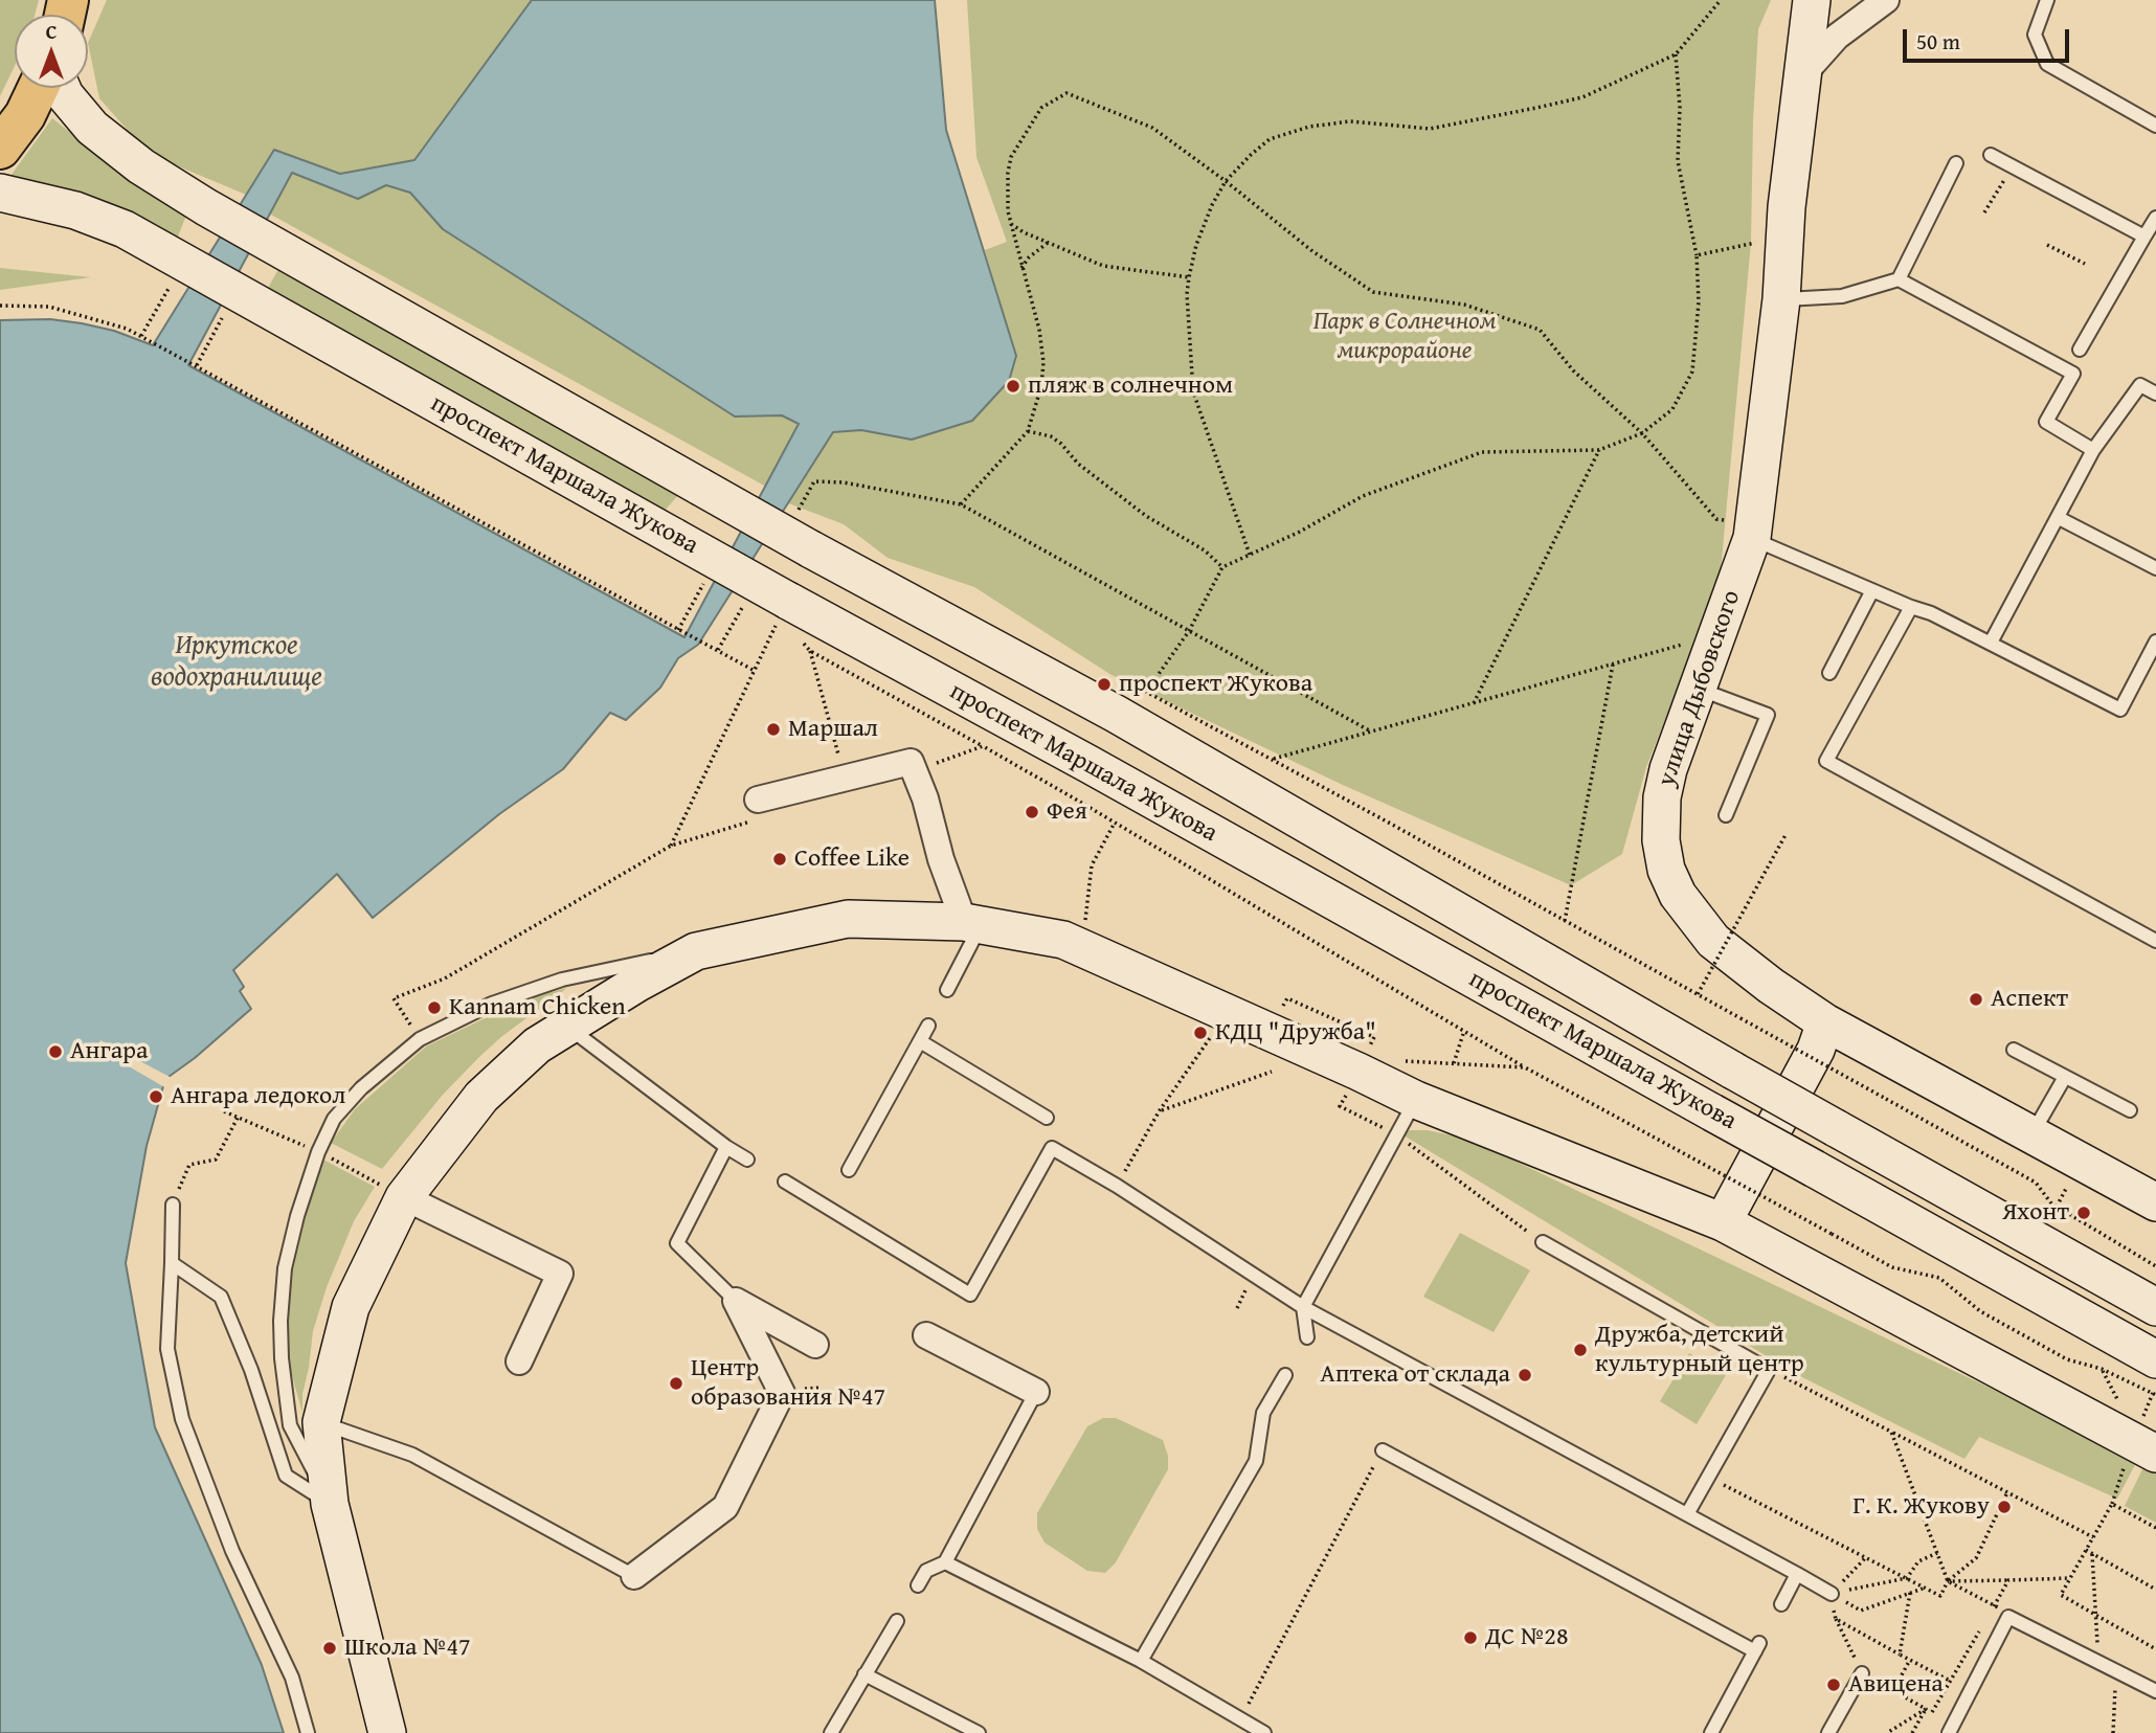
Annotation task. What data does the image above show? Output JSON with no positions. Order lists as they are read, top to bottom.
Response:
{
  "streets": {
    "main road": ["проспект Маршала Жукова", "улица Дыбовского"]
  },
  "water": ["Иркутское водохранилище"],
  "parks": ["Парк в Солнечном микрорайоне"],
  "places": [
    "пляж в солнечном",
    "проспект Жукова",
    "Маршал",
    "Фея",
    "Coffee Like",
    "Аспект",
    "Kannam Chicken",
    "КДЦ \"Дружба\"",
    "Ангара",
    "Ангара ледокол",
    "Яхонт",
    "Дружба, детский культурный центр",
    "Аптека от склада",
    "Центр образования №47",
    "Г. К. Жукову",
    "ДС №28",
    "Школа №47",
    "Авицена"
  ],
  "scale_bar": "50 m",
  "north": "top"
}
